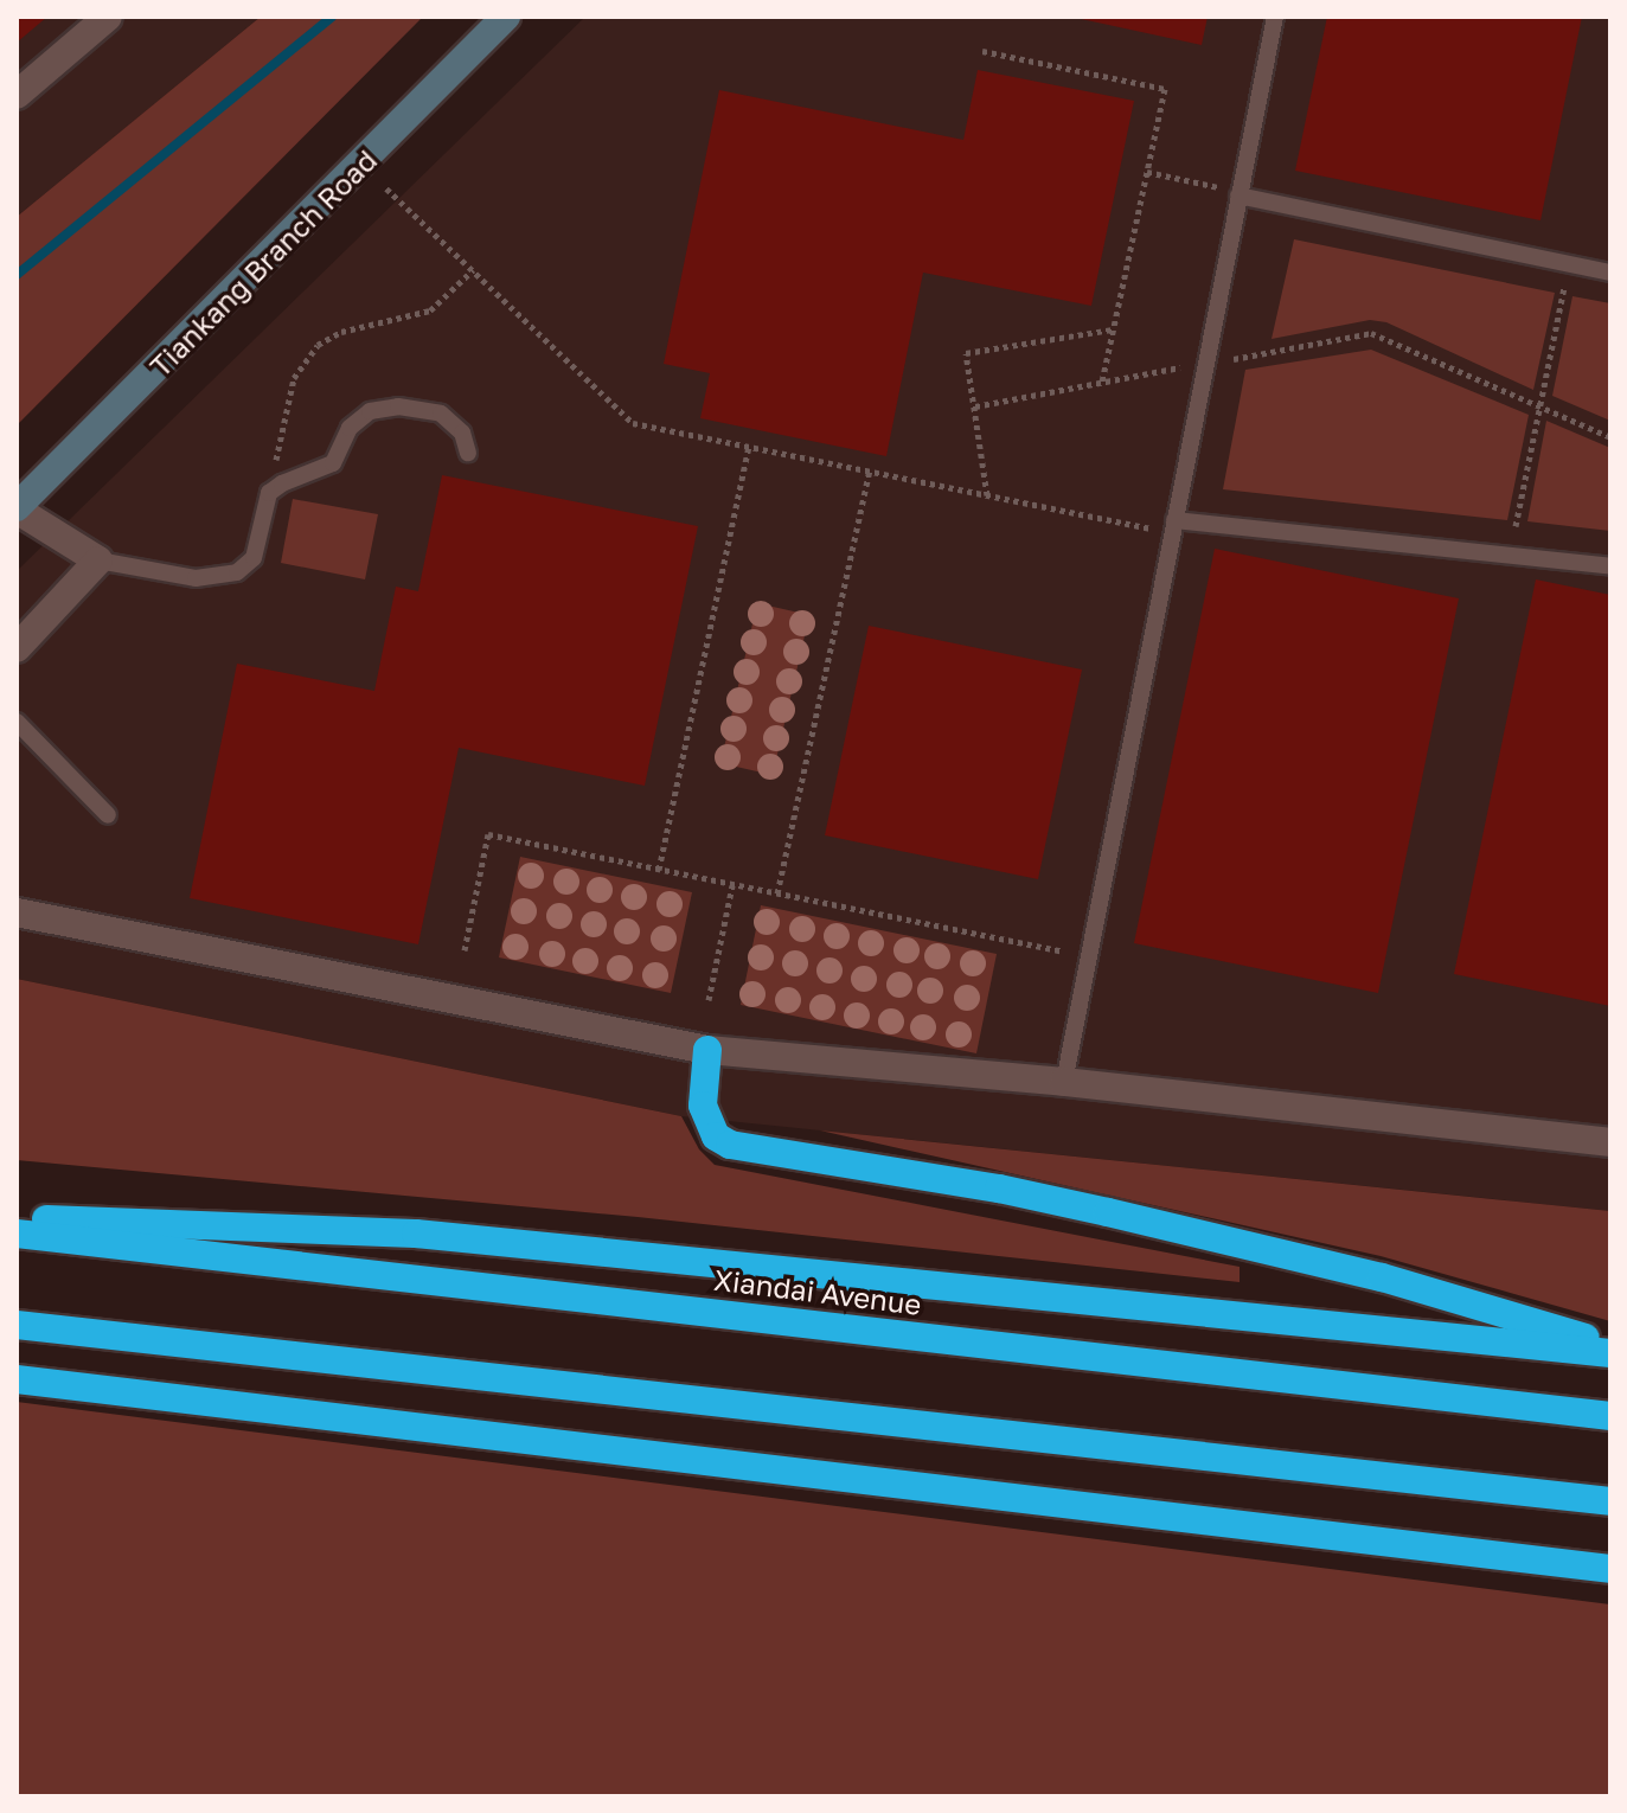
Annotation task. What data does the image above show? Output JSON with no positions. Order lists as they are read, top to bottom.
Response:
{
  "streets": {
    "highway": ["Xiandai Avenue"],
    "street": ["Tiankang Branch Road"]
  }
}
